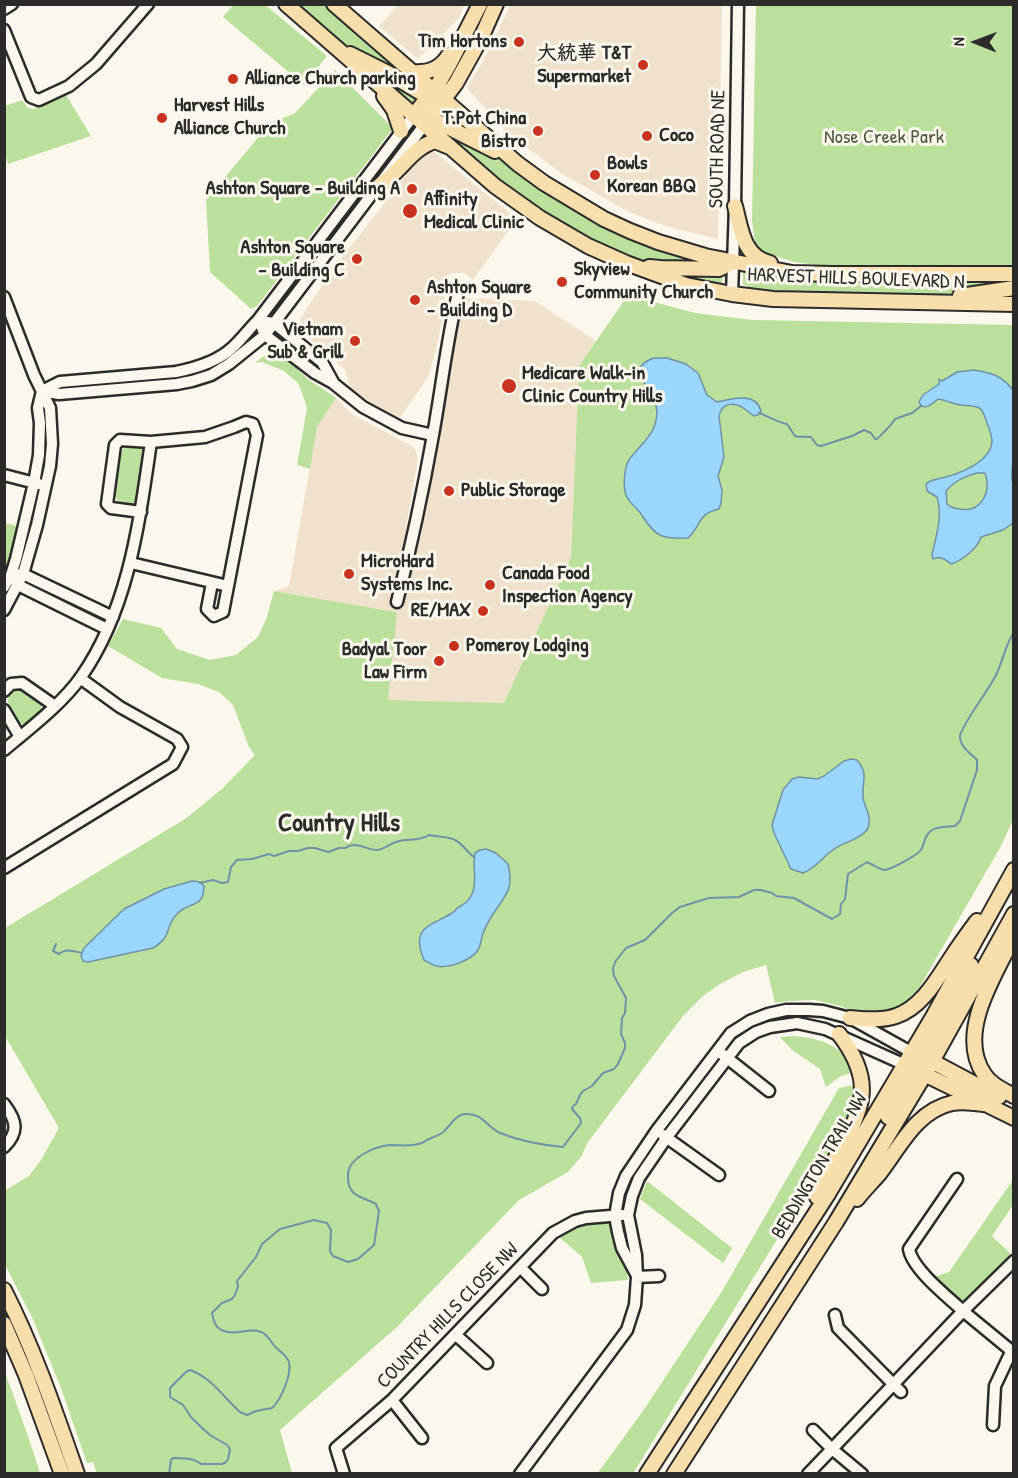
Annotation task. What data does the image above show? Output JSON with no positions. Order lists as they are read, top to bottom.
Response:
{
  "streets": {
    "main road": ["HARVEST HILLS BOULEVARD N", "BEDDINGTON TRAIL NW"],
    "street": ["SOUTH ROAD NE", "COUNTRY HILLS CLOSE NW"]
  },
  "crossings": [
    ["SOUTH ROAD NE", "HARVEST HILLS BOULEVARD N"]
  ],
  "districts": ["Country Hills"],
  "parks": ["Nose Creek Park"],
  "places": [
    "Tim Hortons",
    "大統華 T&T Supermarket",
    "Alliance Church parking",
    "Harvest Hills Alliance Church",
    "T.Pot China Bistro",
    "Coco",
    "Bowls Korean BBQ",
    "Ashton Square - Building A",
    "Affinity Medical Clinic",
    "Ashton Square - Building C",
    "Skyview Community Church",
    "Ashton Square - Building D",
    "Vietnam Sub & Grill",
    "Medicare Walk-in Clinic Country Hills",
    "Public Storage",
    "MicroHard Systems Inc.",
    "Canada Food Inspection Agency",
    "RE/MAX",
    "Pomeroy Lodging",
    "Badyal Toor Law Firm"
  ],
  "north": "left"
}
